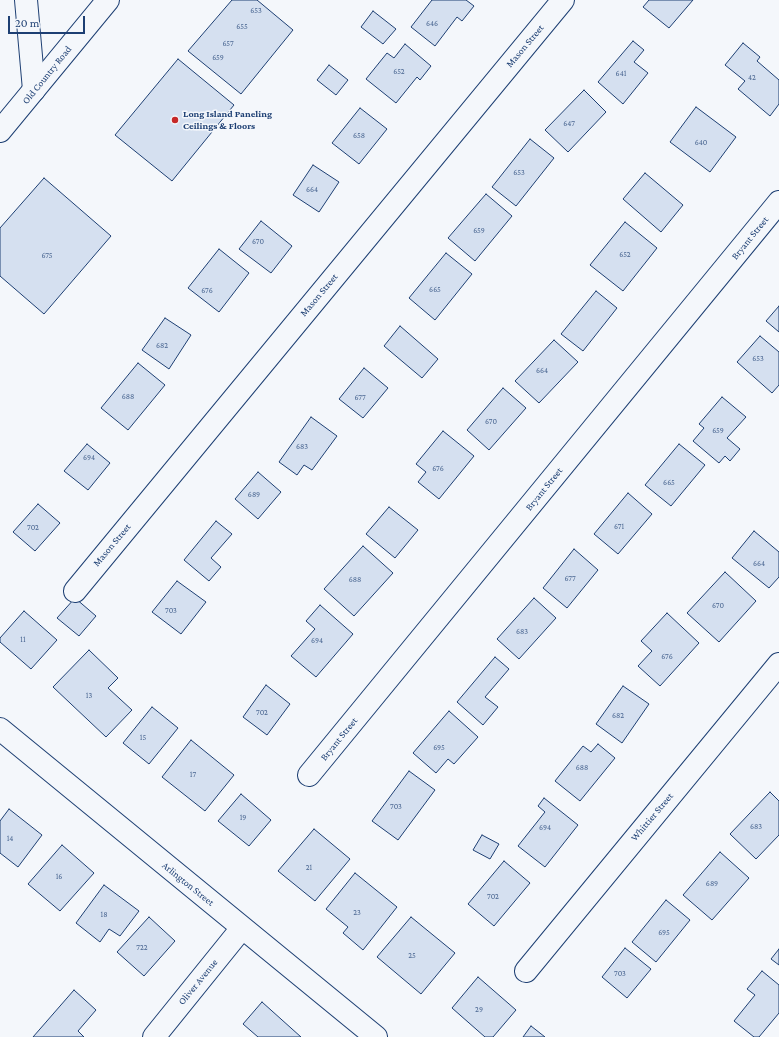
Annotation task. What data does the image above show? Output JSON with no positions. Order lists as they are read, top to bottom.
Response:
{
  "streets": {
    "street": [
      "Mason Street",
      "Old Country Road",
      "Bryant Street",
      "Whittier Street",
      "Arlington Street",
      "Oliver Avenue"
    ]
  },
  "crossings": [
    ["Arlington Street", "Oliver Avenue"]
  ],
  "places": ["Long Island Paneling Ceilings & Floors"],
  "house_numbers": [
    "653",
    "646",
    "655",
    "657",
    "659",
    "652",
    "641",
    "42",
    "647",
    "658",
    "640",
    "653",
    "664",
    "659",
    "670",
    "652",
    "675",
    "665",
    "676",
    "682",
    "653",
    "664",
    "688",
    "677",
    "670",
    "659",
    "683",
    "694",
    "676",
    "665",
    "689",
    "671",
    "702",
    "664",
    "677",
    "688",
    "670",
    "703",
    "683",
    "11",
    "694",
    "676",
    "13",
    "702",
    "682",
    "15",
    "695",
    "688",
    "17",
    "703",
    "19",
    "683",
    "694",
    "14",
    "21",
    "16",
    "689",
    "702",
    "23",
    "18",
    "695",
    "722",
    "25",
    "703",
    "29"
  ],
  "scale_bar": "20 m"
}
